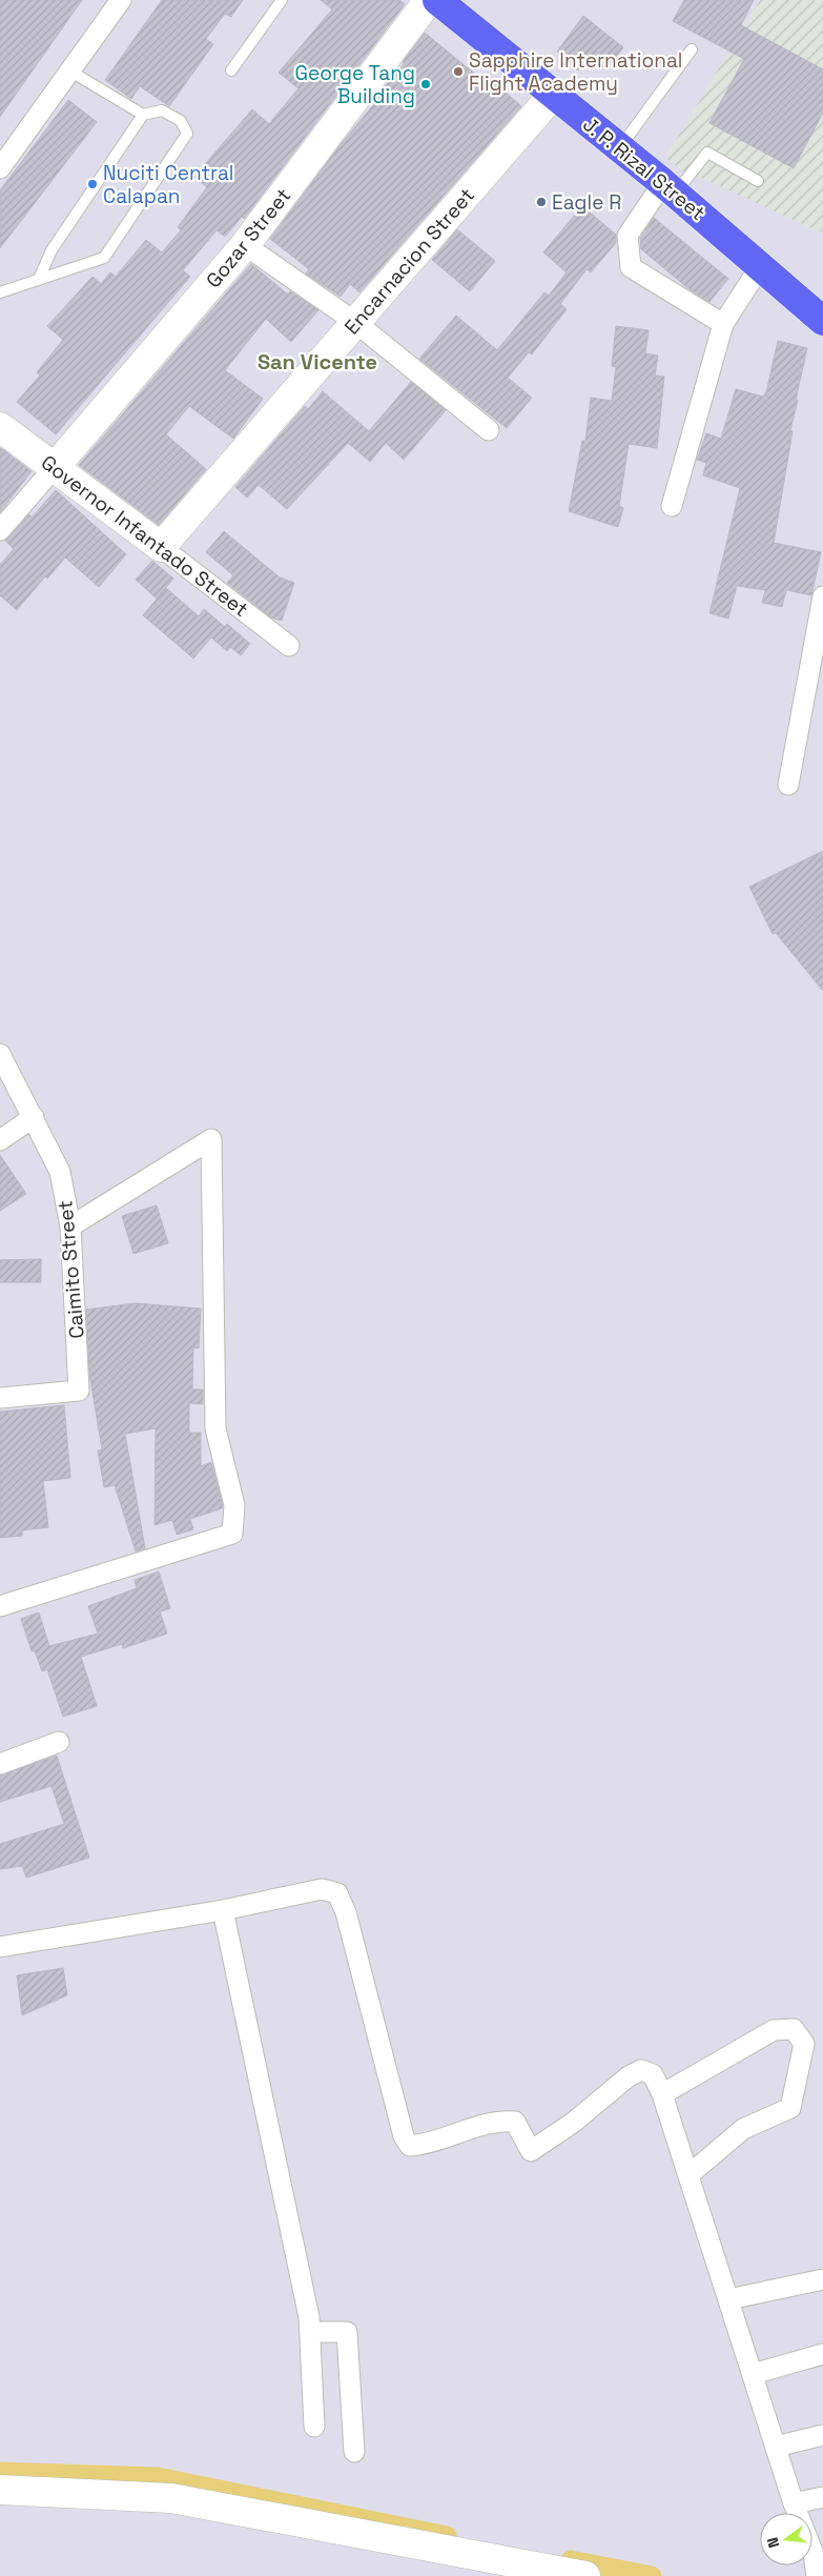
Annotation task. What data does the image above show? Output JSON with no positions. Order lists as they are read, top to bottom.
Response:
{
  "streets": {
    "highway": ["J. P. Rizal Street"],
    "street": [
      "Gozar Street",
      "Encarnacion Street",
      "Governor Infantado Street",
      "Caimito Street"
    ]
  },
  "crossings": [
    ["J. P. Rizal Street", "Encarnacion Street"],
    ["Gozar Street", "Governor Infantado Street"],
    ["Encarnacion Street", "Governor Infantado Street"]
  ],
  "districts": ["San Vicente"],
  "places": [
    "Sapphire International Flight Academy",
    "George Tang Building",
    "Nuciti Central Calapan",
    "Eagle R"
  ],
  "north": "left"
}
